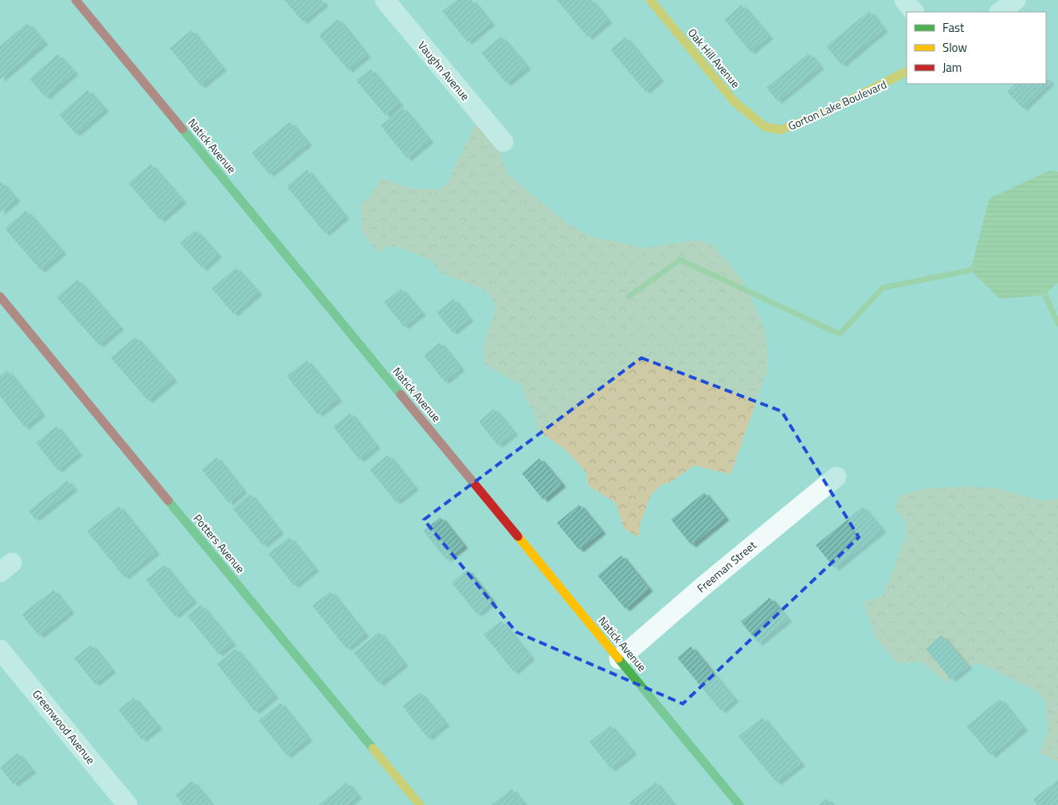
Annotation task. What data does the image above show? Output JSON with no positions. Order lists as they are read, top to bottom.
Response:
{
  "streets": {
    "street": [
      "Oak Hill Avenue",
      "Vaughn Avenue",
      "Gorton Lake Boulevard",
      "Natick Avenue",
      "Potters Avenue",
      "Freeman Street",
      "Greenwood Avenue"
    ]
  },
  "crossings": [
    ["Oak Hill Avenue", "Gorton Lake Boulevard"],
    ["Natick Avenue", "Freeman Street"]
  ],
  "legend": ["Fast", "Slow", "Jam"]
}
